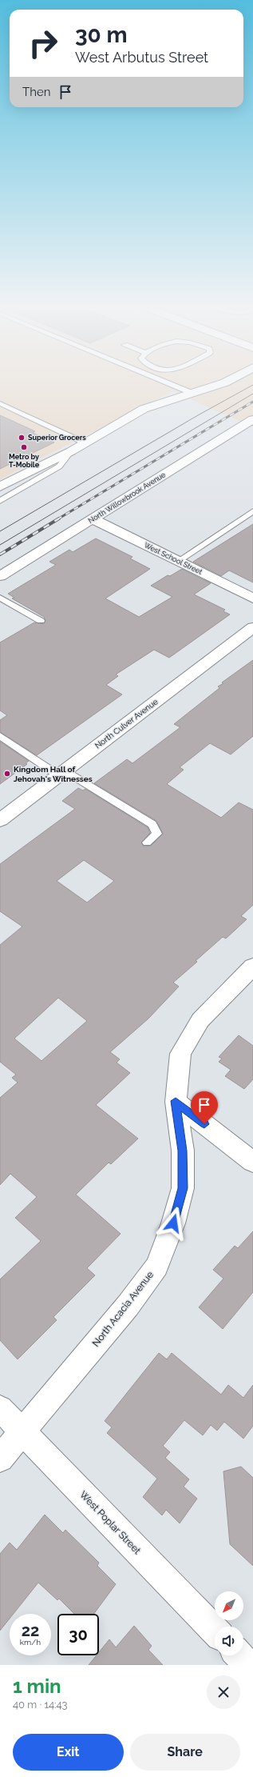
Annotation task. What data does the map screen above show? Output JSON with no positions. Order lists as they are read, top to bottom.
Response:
{
  "streets": {
    "street": [
      "North Willowbrook Avenue",
      "West School Street",
      "North Culver Avenue",
      "North Acacia Avenue",
      "West Poplar Street"
    ]
  },
  "crossings": [
    ["North Willowbrook Avenue", "West School Street"],
    ["North Acacia Avenue", "West Poplar Street"]
  ],
  "places": ["Superior Grocers", "Metro by T-Mobile", "Kingdom Hall of Jehovah's Witnesses"],
  "north": "bottom left",
  "page": {
    "turn": ["30 m", "West Arbutus Street"],
    "then": "Then",
    "speed": "22 km/h",
    "limit": "30",
    "heading": ["1 min", "40 m · 14:43"],
    "buttons": ["Exit", "Share"]
  }
}
